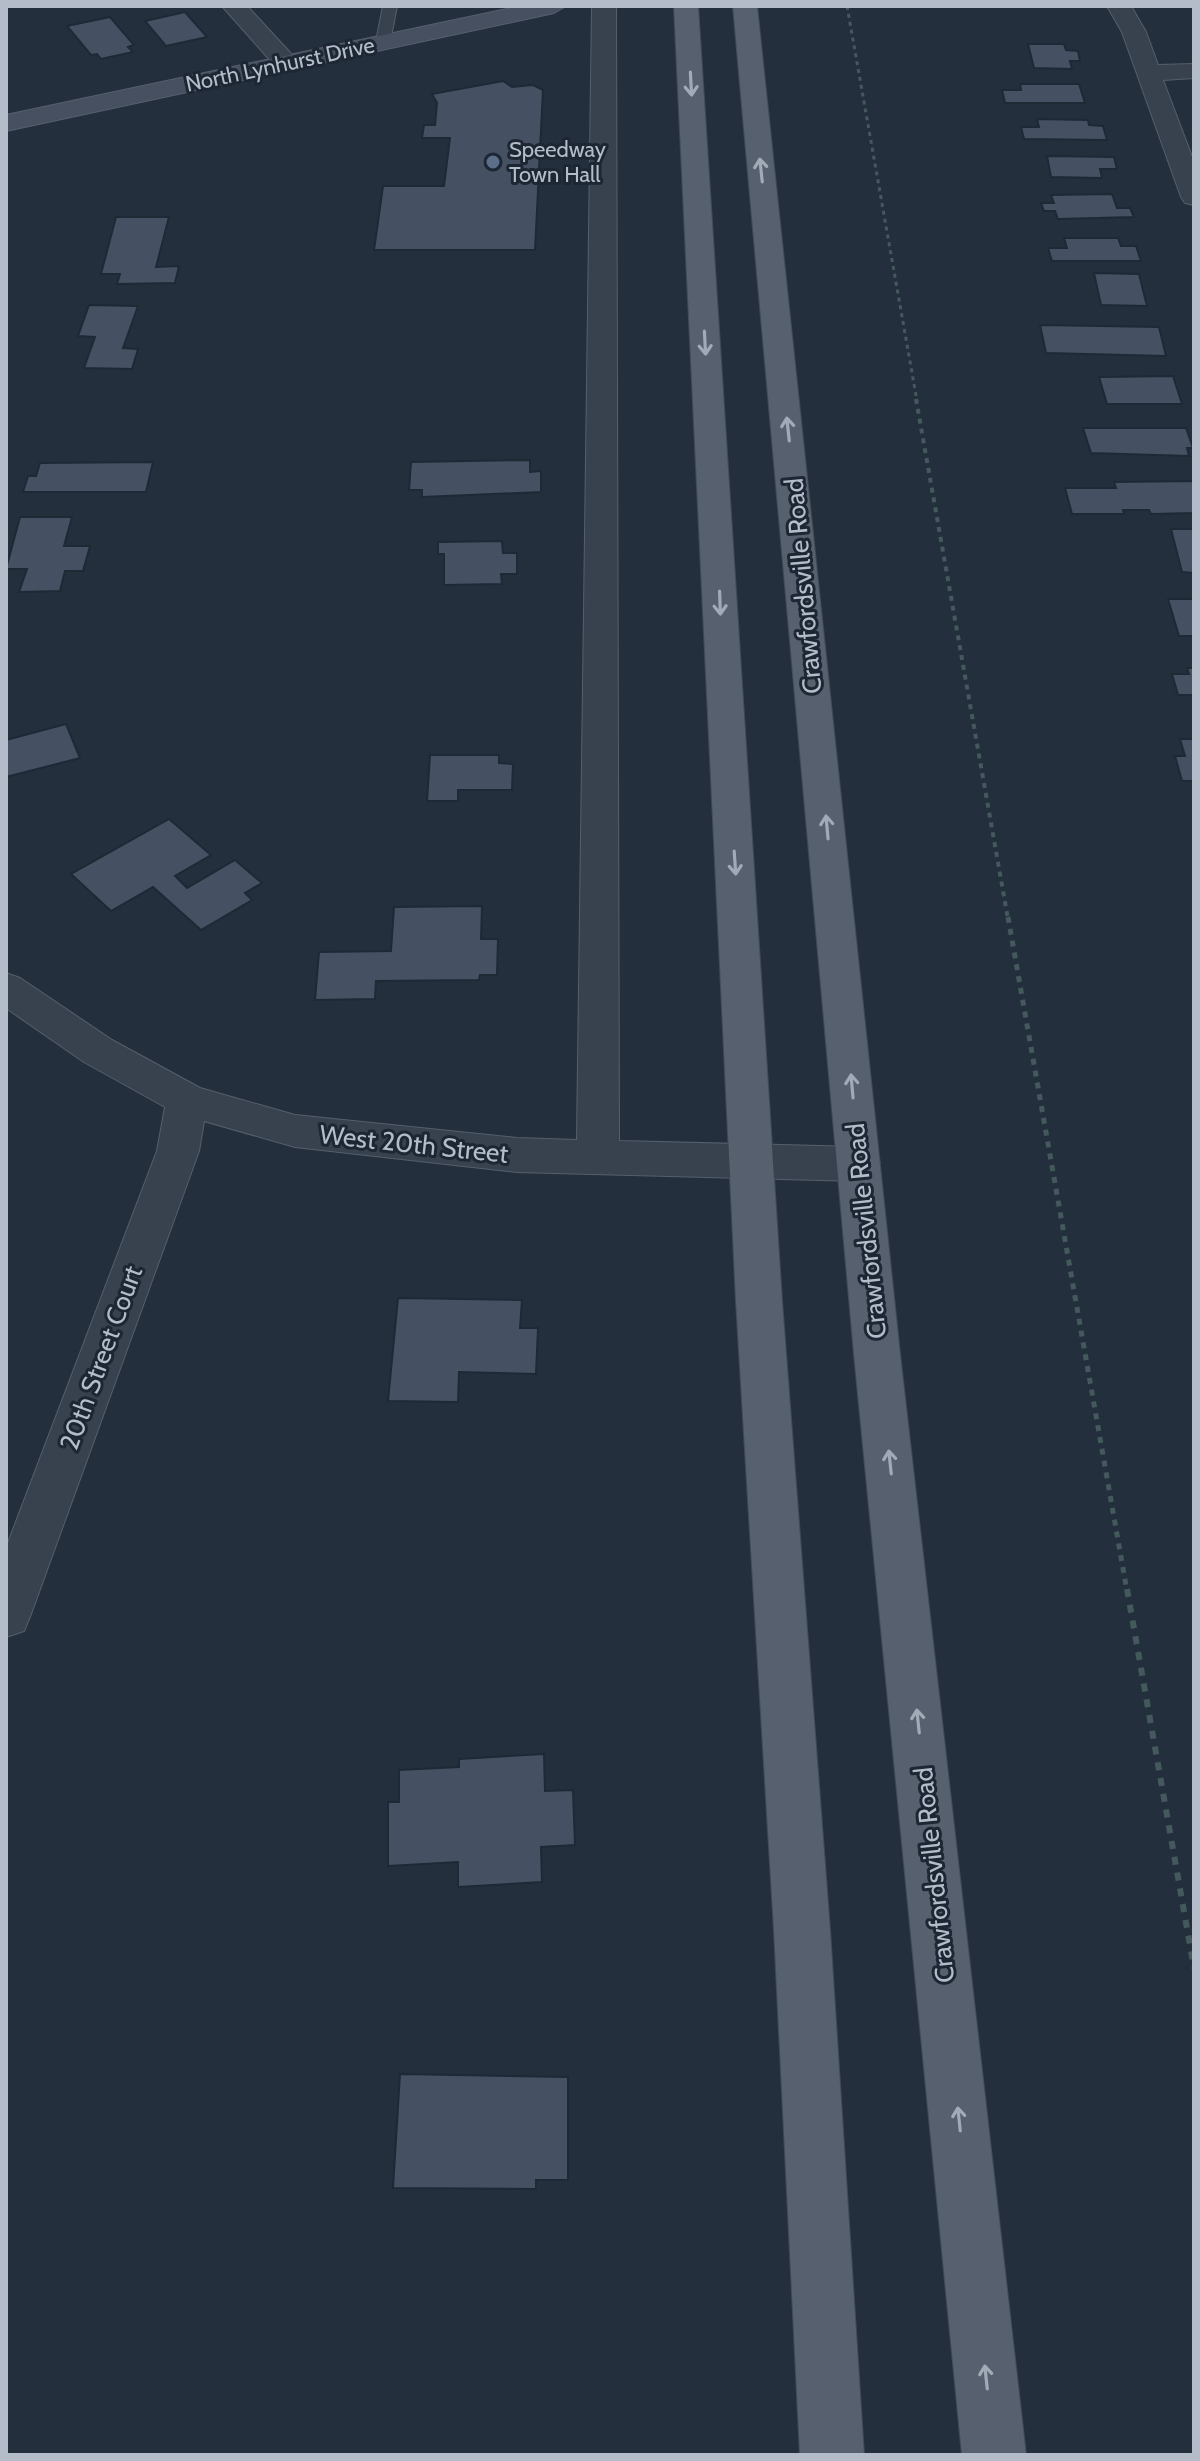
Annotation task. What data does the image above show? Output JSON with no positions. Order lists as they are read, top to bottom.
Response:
{
  "streets": {
    "main road": ["North Lynhurst Drive", "Crawfordsville Road"],
    "street": ["West 20th Street", "20th Street Court"]
  },
  "crossings": [
    ["Crawfordsville Road", "West 20th Street"],
    ["West 20th Street", "20th Street Court"]
  ],
  "places": ["Speedway Town Hall"]
}
